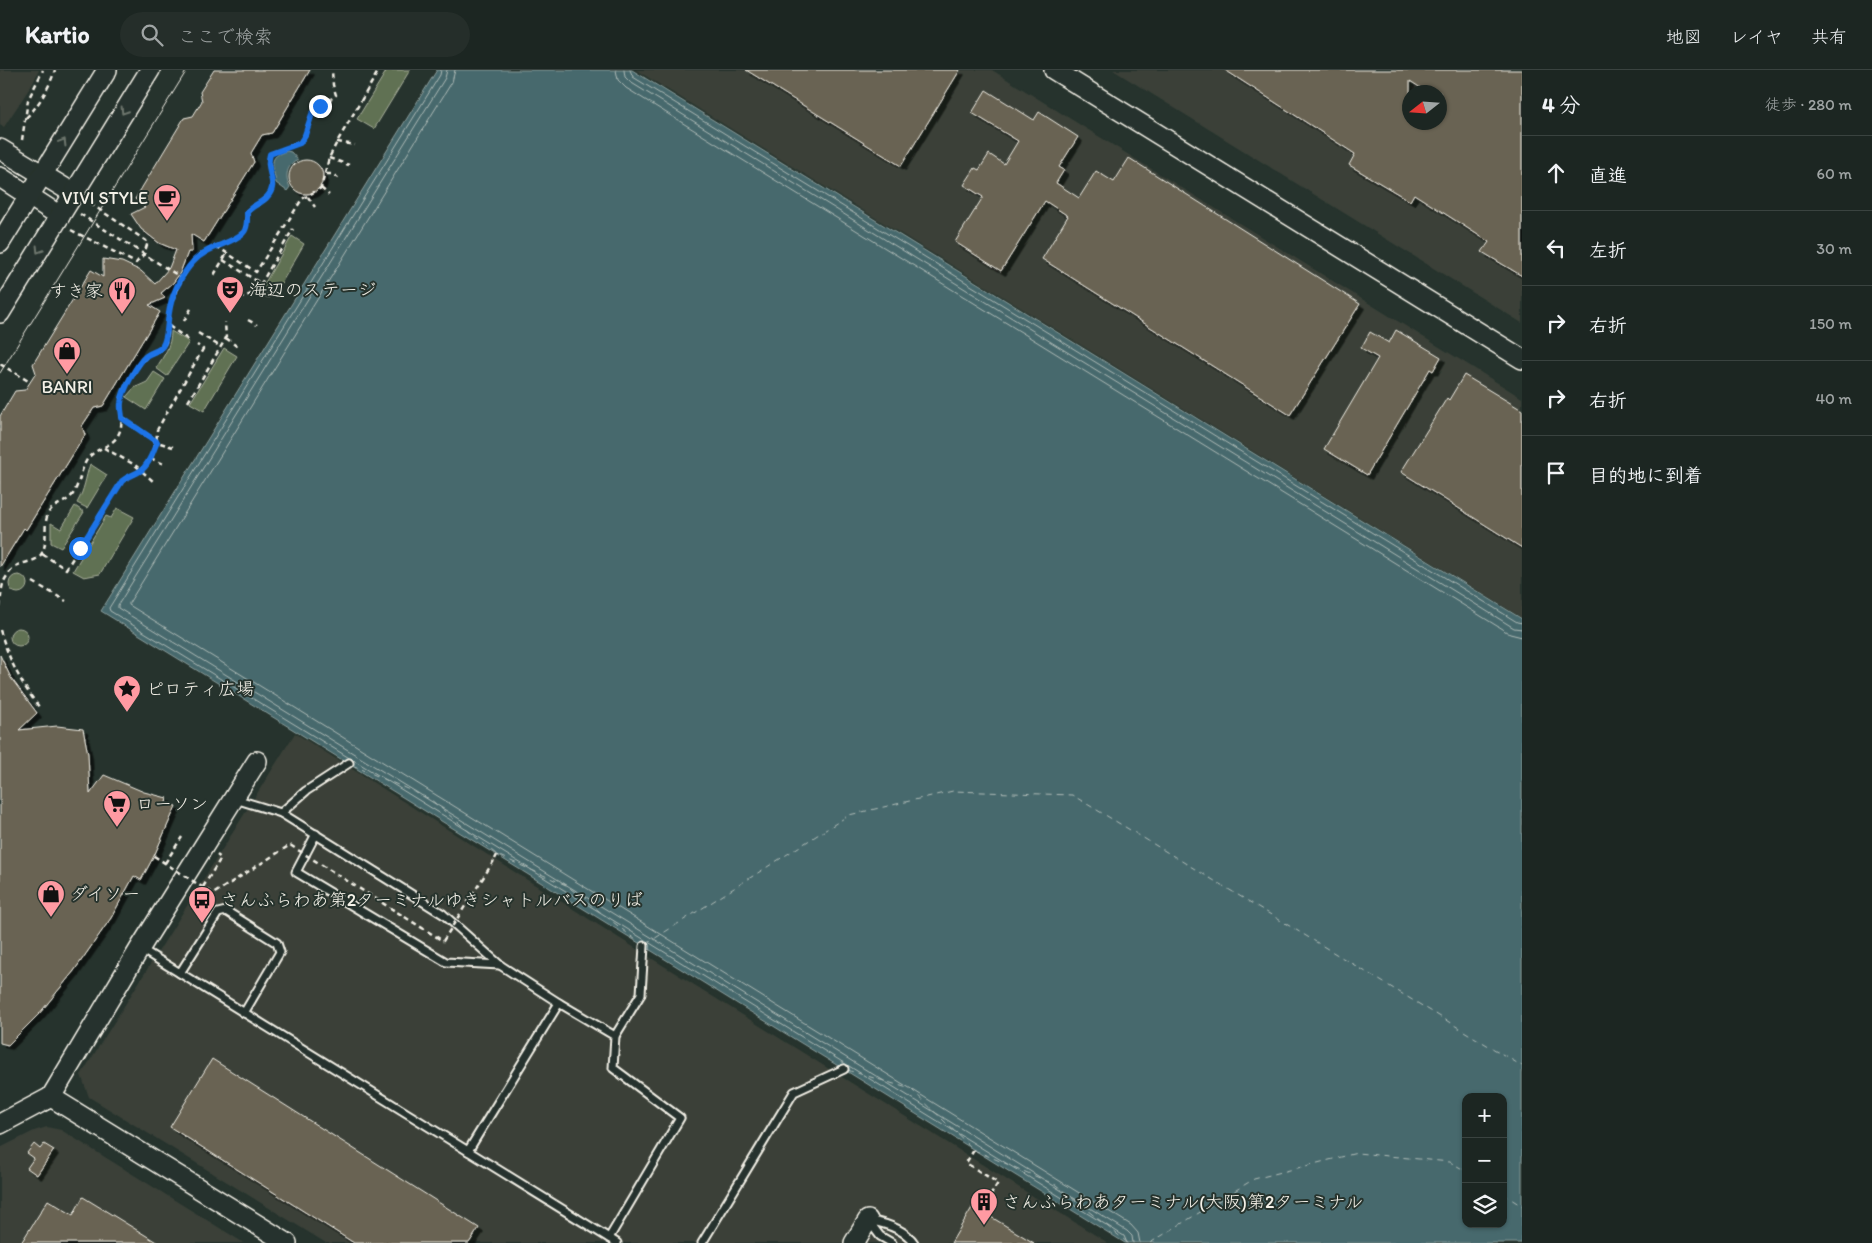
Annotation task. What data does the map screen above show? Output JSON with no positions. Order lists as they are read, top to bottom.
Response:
{
  "places": {
    "cafe": ["VIVI STYLE"],
    "theatre": ["海辺のステージ"],
    "restaurant": ["すき家"],
    "shop": ["BANRI", "ダイソー"],
    "place": ["ピロティ広場"],
    "supermarket": ["ローソン"],
    "bus stop": ["さんふらわあ第2ターミナルゆきシャトルバスのりば"],
    "building": ["さんふらわあターミナル(大阪)第2ターミナル"]
  },
  "north": "left",
  "page": {
    "header": "Kartio",
    "search": "ここで検索",
    "nav": ["地図", "レイヤ", "共有"],
    "heading": ["4 分", "徒歩 · 280 m"],
    "list": [
      ["直進", "60 m"],
      ["左折", "30 m"],
      ["右折", "150 m"],
      ["右折", "40 m"],
      "目的地に到着"
    ],
    "map_buttons": ["+", "−"]
  }
}
